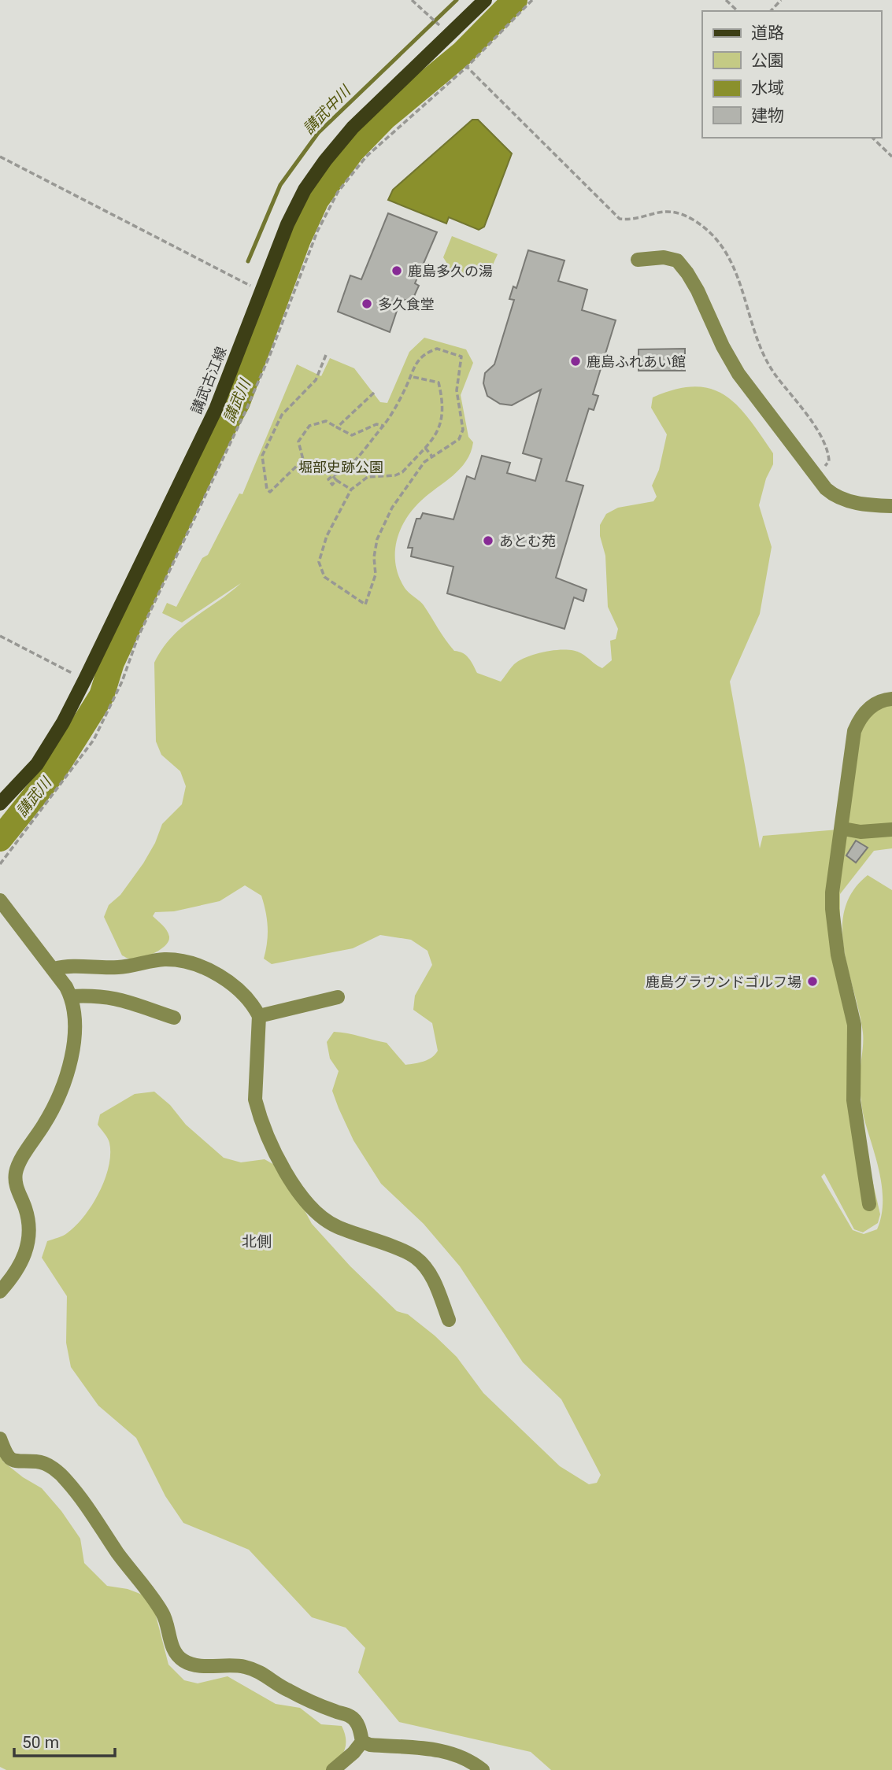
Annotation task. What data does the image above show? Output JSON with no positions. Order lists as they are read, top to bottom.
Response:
{
  "streets": {
    "main road": ["講武古江線"]
  },
  "districts": ["北側"],
  "water": ["講武中川", "講武川"],
  "parks": ["堀部史跡公園"],
  "places": [
    "鹿島多久の湯",
    "多久食堂",
    "鹿島ふれあい館",
    "あとむ苑",
    "鹿島グラウンドゴルフ場"
  ],
  "legend": [
    "道路",
    "公園",
    "水域",
    "建物"
  ],
  "scale_bar": "50 m"
}
